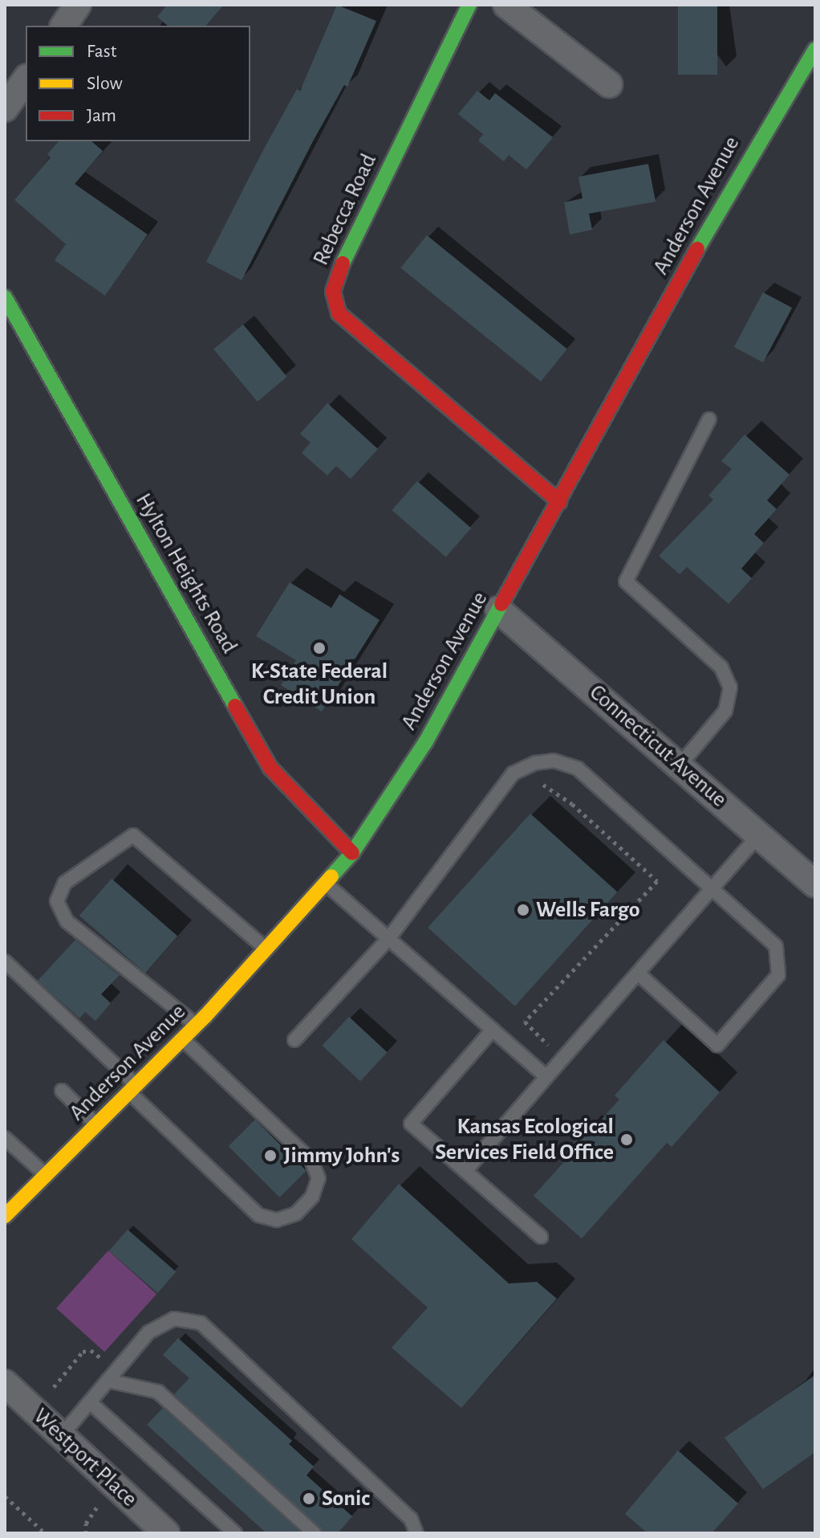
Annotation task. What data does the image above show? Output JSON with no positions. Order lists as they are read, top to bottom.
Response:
{
  "streets": {
    "main road": ["Anderson Avenue", "Rebecca Road", "Hylton Heights Road"],
    "street": ["Connecticut Avenue", "Westport Place"]
  },
  "crossings": [
    ["Anderson Avenue", "Rebecca Road"],
    ["Anderson Avenue", "Hylton Heights Road"],
    ["Anderson Avenue", "Connecticut Avenue"]
  ],
  "places": [
    "K-State Federal Credit Union",
    "Wells Fargo",
    "Kansas Ecological Services Field Office",
    "Jimmy John's",
    "Sonic"
  ],
  "legend": ["Fast", "Slow", "Jam"]
}
